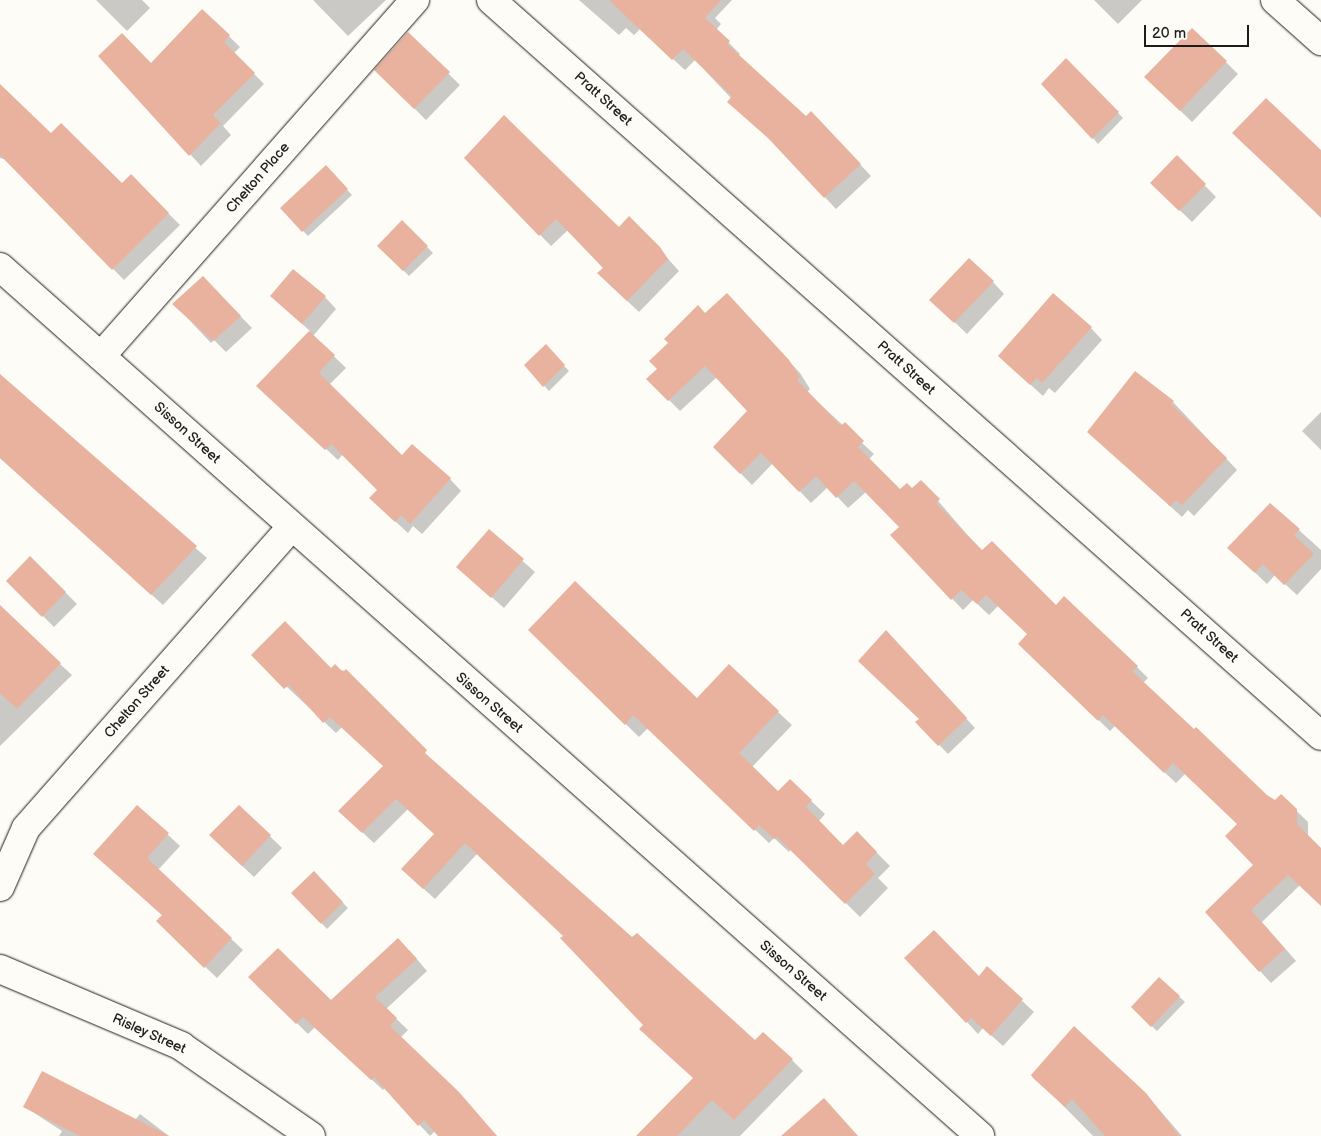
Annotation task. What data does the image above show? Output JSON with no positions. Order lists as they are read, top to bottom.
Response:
{
  "streets": {
    "street": [
      "Pratt Street",
      "Chelton Place",
      "Sisson Street",
      "Chelton Street",
      "Risley Street"
    ]
  },
  "crossings": [
    ["Chelton Place", "Sisson Street"],
    ["Sisson Street", "Chelton Street"]
  ],
  "scale_bar": "20 m"
}
